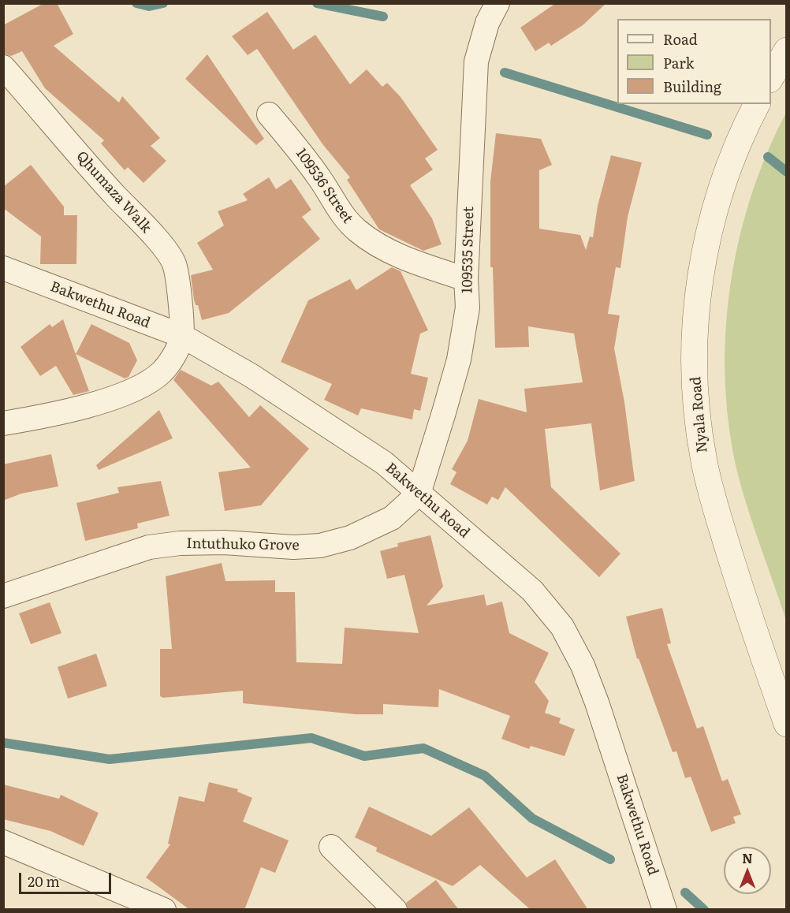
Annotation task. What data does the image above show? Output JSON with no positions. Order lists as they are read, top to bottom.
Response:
{
  "streets": {
    "street": [
      "109536 Street",
      "Qhumaza Walk",
      "109535 Street",
      "Bakwethu Road",
      "Nyala Road",
      "Intuthuko Grove"
    ]
  },
  "crossings": [
    ["109536 Street", "109535 Street"],
    ["Qhumaza Walk", "Bakwethu Road"],
    ["109535 Street", "Bakwethu Road"],
    ["109535 Street", "Intuthuko Grove"],
    ["Bakwethu Road", "Intuthuko Grove"]
  ],
  "legend": ["Road", "Park", "Building"],
  "scale_bar": "20 m",
  "north": "top"
}
